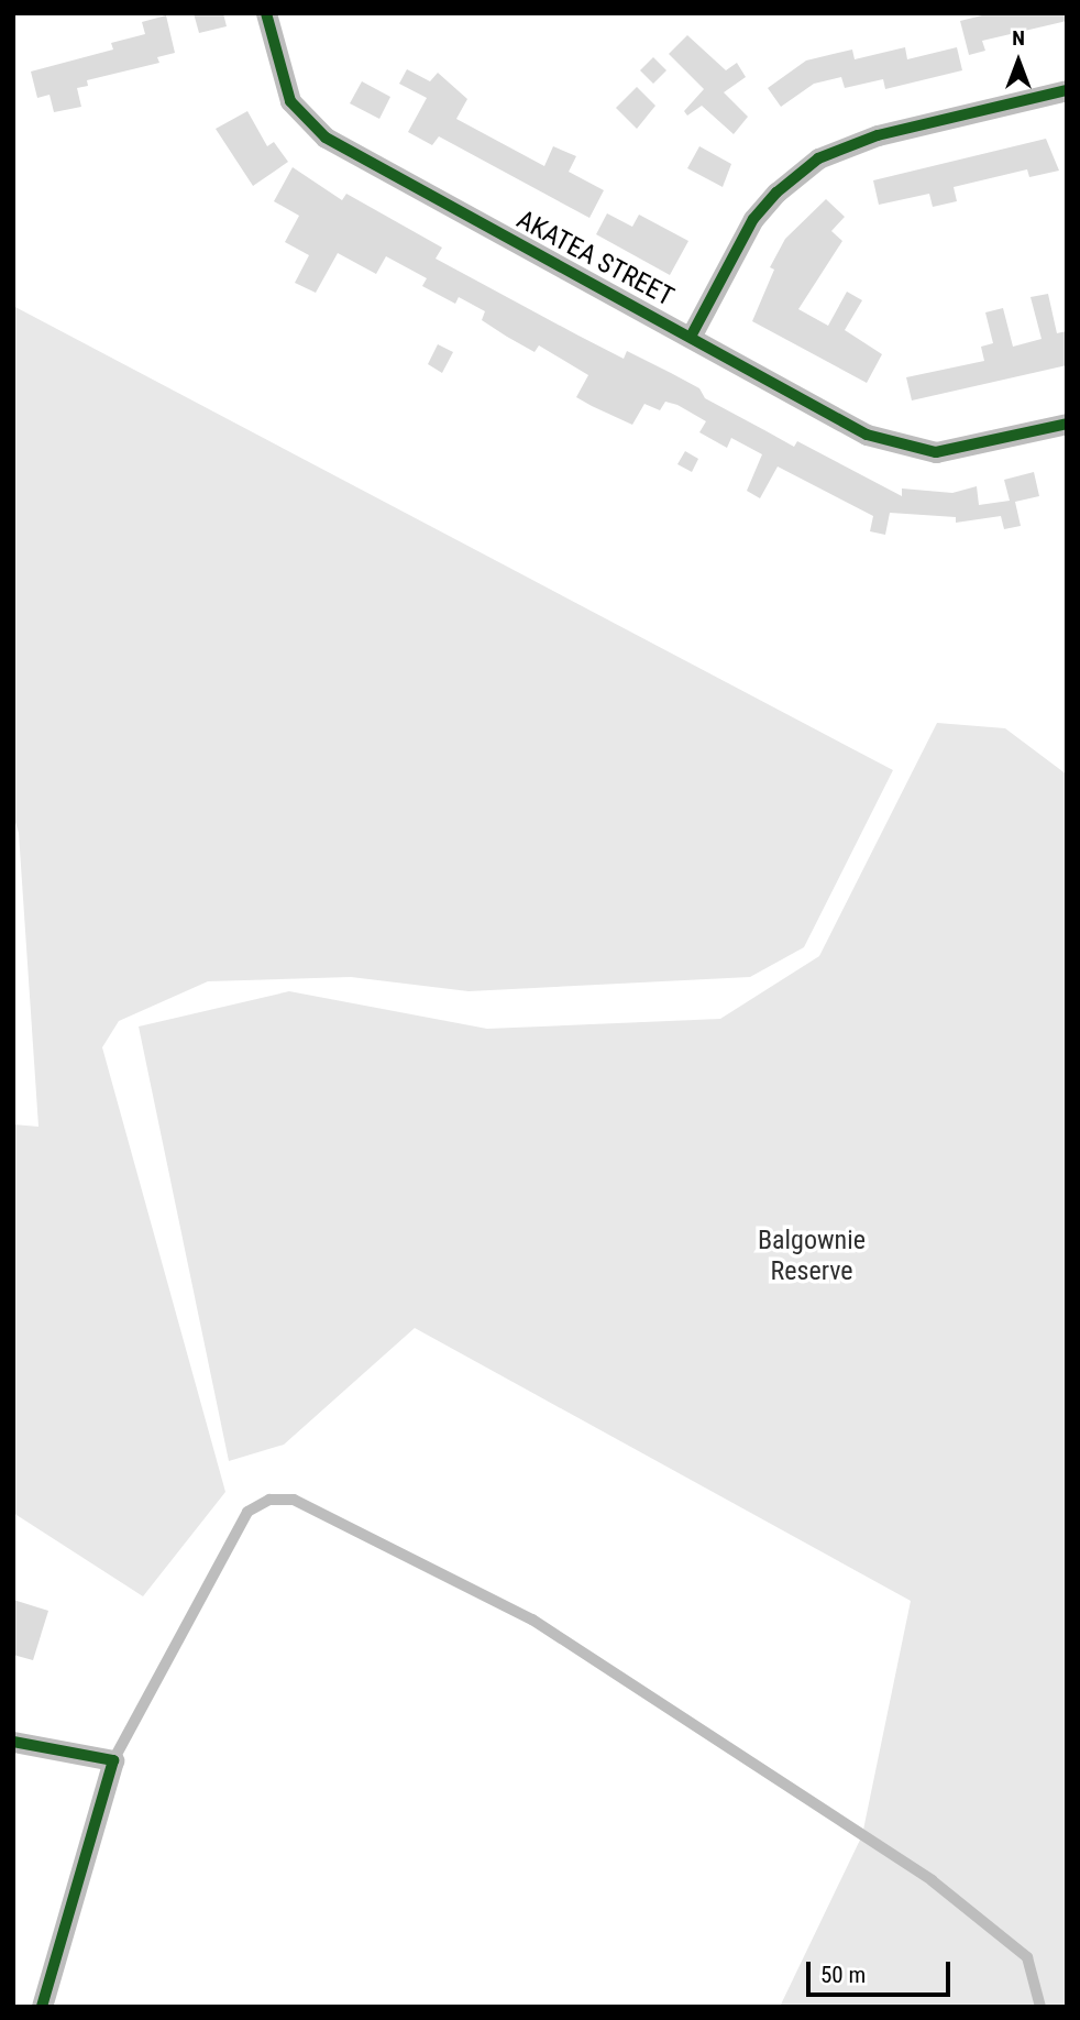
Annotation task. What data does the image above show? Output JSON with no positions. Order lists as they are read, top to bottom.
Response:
{
  "streets": {
    "street": ["AKATEA STREET"]
  },
  "parks": ["Balgownie Reserve"],
  "scale_bar": "50 m",
  "north": "top"
}
